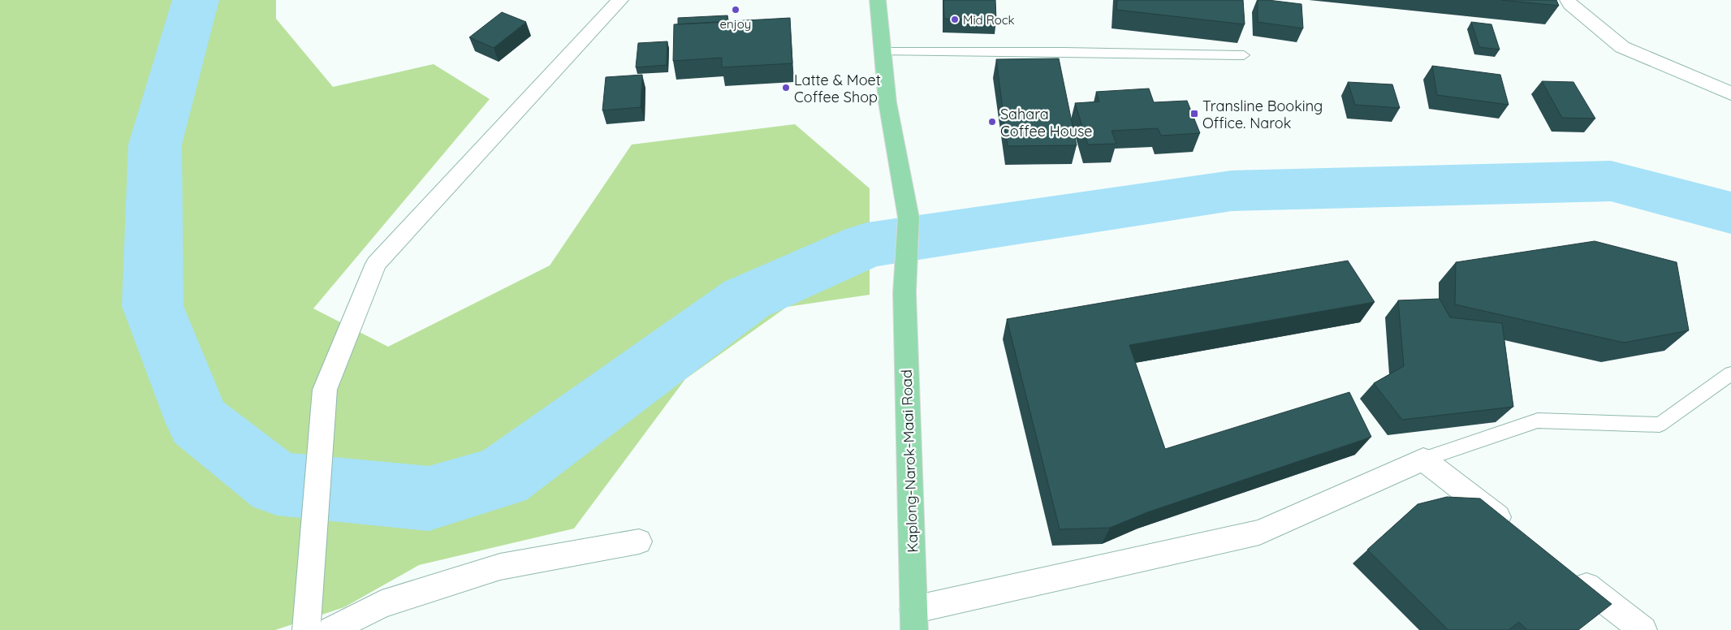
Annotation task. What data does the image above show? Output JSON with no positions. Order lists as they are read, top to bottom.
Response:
{
  "streets": {
    "highway": ["Kaplong-Narok-Maai Road"]
  },
  "places": {
    "other": [
      "enjoy",
      "Mid Rock",
      "Latte & Moet Coffee Shop",
      "Sahara Coffee House"
    ],
    "transit": ["Transline Booking Office. Narok"]
  }
}
